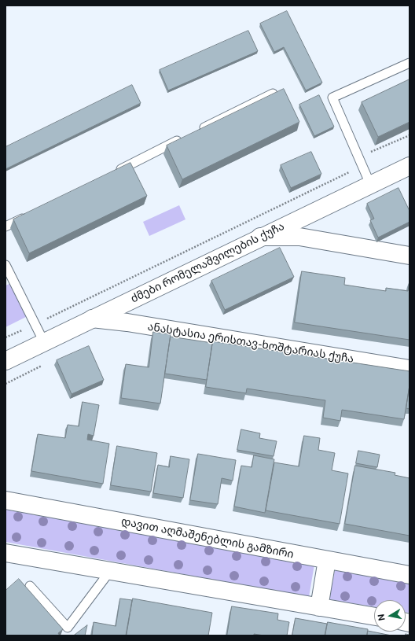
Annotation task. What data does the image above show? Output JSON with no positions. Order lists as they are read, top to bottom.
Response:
{
  "streets": {
    "street": ["ძმები რომელაშვილების ქუჩა", "ანასტასია ერისთავ-ხოშტარიას ქუჩა", "დავით აღმაშენებლის გამზირი"]
  },
  "crossings": [
    ["ძმები რომელაშვილების ქუჩა", "ანასტასია ერისთავ-ხოშტარიას ქუჩა"]
  ],
  "north": "left"
}
